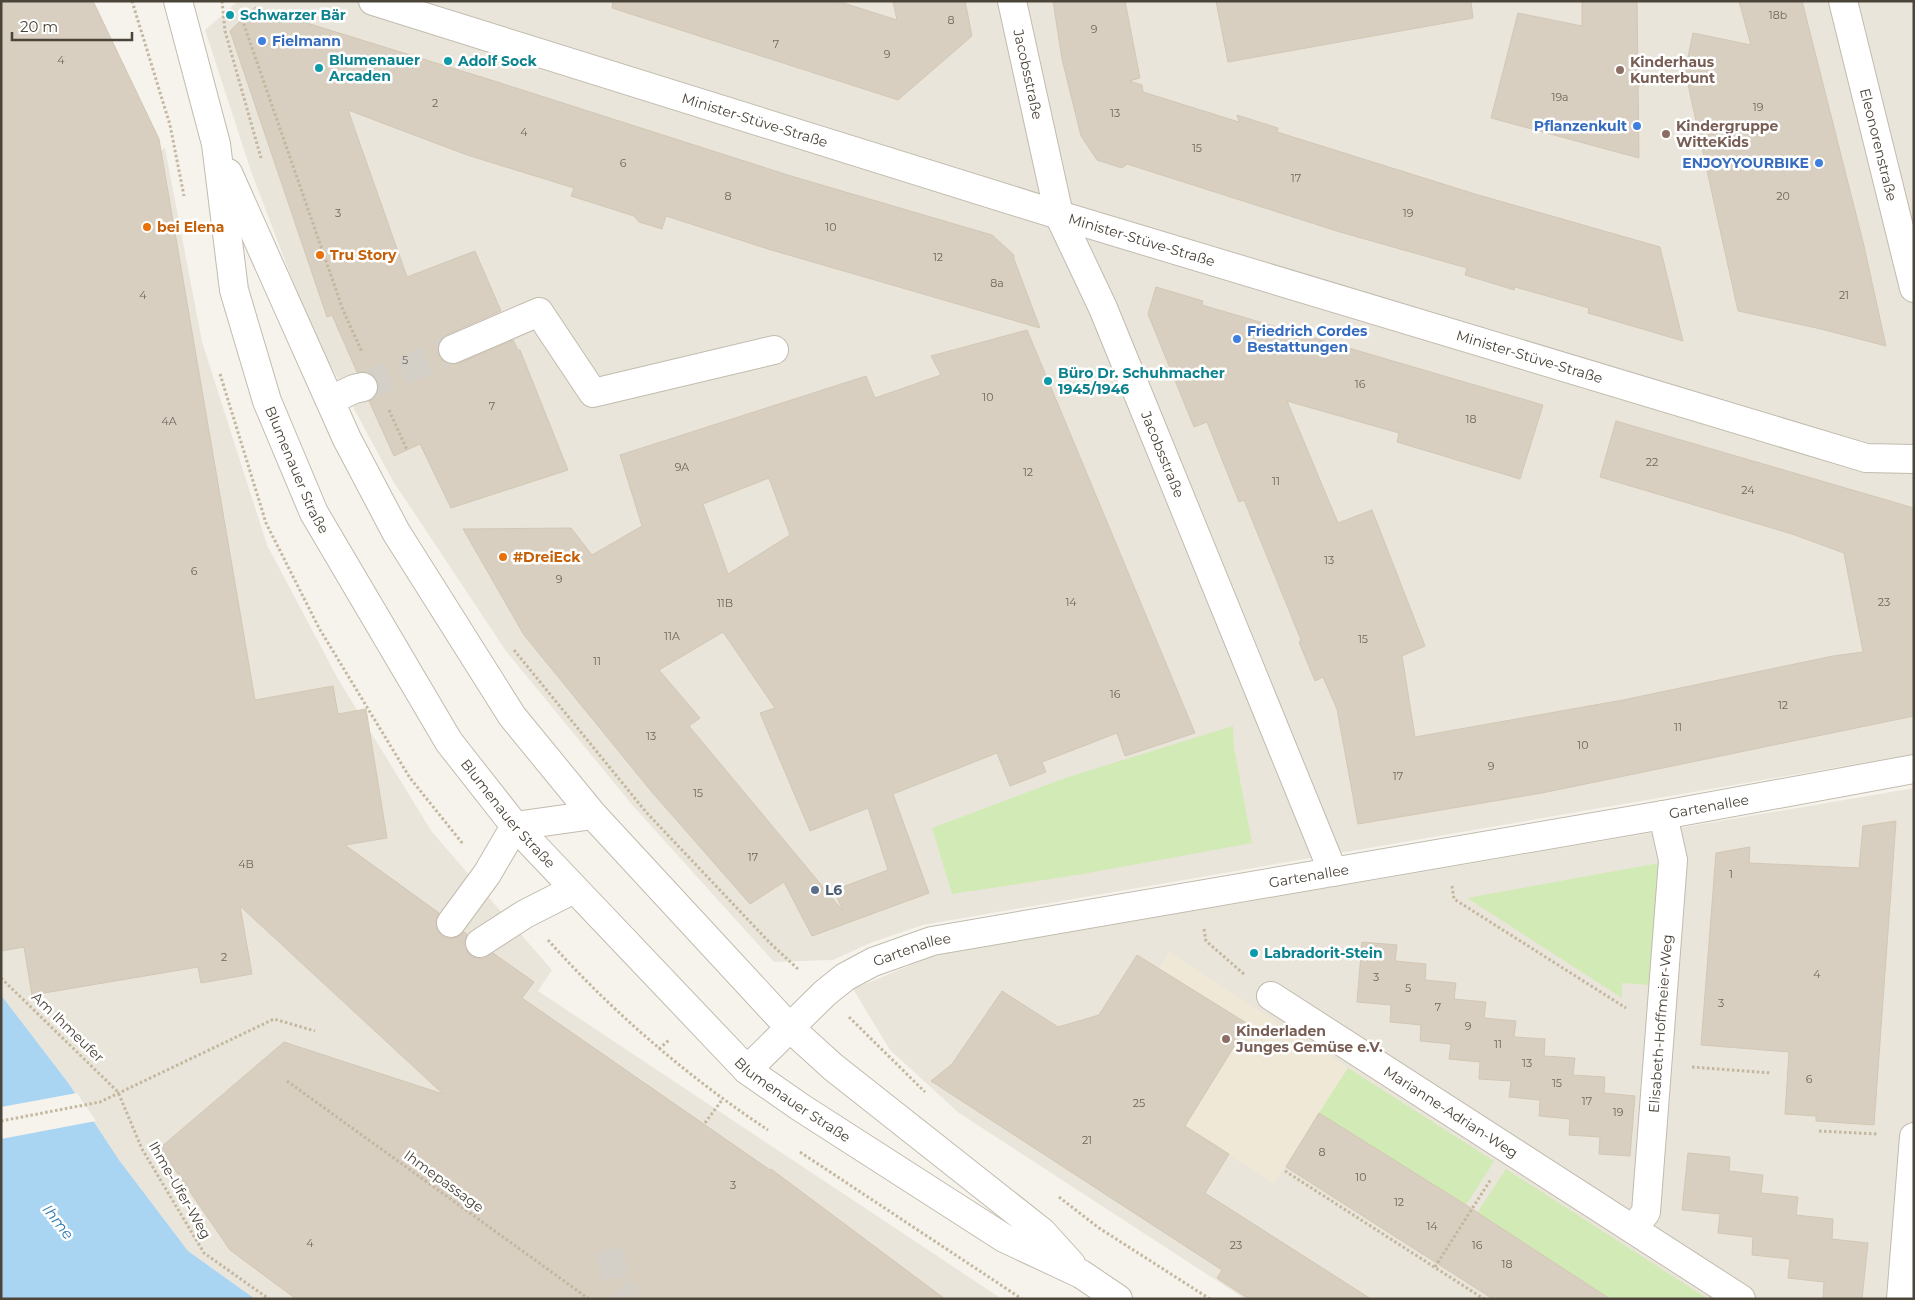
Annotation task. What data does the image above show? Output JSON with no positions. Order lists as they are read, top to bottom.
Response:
{
  "streets": {
    "street": [
      "Jacobsstraße",
      "Minister-Stüve-Straße",
      "Eleonorenstraße",
      "Blumenauer Straße",
      "Gartenallee",
      "Elisabeth-Hoffmeier-Weg",
      "Marianne-Adrian-Weg"
    ],
    "path": ["Am Ihmeufer", "Ihmepassage", "Ihme-Ufer-Weg"]
  },
  "crossings": [
    ["Jacobsstraße", "Minister-Stüve-Straße"],
    ["Jacobsstraße", "Gartenallee"],
    ["Blumenauer Straße", "Gartenallee"],
    ["Gartenallee", "Elisabeth-Hoffmeier-Weg"],
    ["Elisabeth-Hoffmeier-Weg", "Marianne-Adrian-Weg"],
    ["Am Ihmeufer", "Ihme-Ufer-Weg"]
  ],
  "water": ["Ihme"],
  "places": [
    "Schwarzer Bär",
    "Fielmann",
    "Adolf Sock",
    "Blumenauer Arcaden",
    "Kinderhaus Kunterbunt",
    "Pflanzenkult",
    "Kindergruppe WitteKids",
    "ENJOYYOURBIKE",
    "bei Elena",
    "Tru Story",
    "Friedrich Cordes Bestattungen",
    "Büro Dr. Schuhmacher 1945/1946",
    "#DreiEck",
    "L6",
    "Labradorit-Stein",
    "Kinderladen Junges Gemüse e.V."
  ],
  "house_numbers": [
    "18b",
    "8",
    "9",
    "7",
    "9",
    "4",
    "19a",
    "2",
    "19",
    "13",
    "4",
    "15",
    "6",
    "17",
    "8",
    "20",
    "3",
    "19",
    "10",
    "12",
    "8a",
    "4",
    "21",
    "5",
    "16",
    "10",
    "7",
    "18",
    "4A",
    "22",
    "9A",
    "12",
    "11",
    "24",
    "13",
    "6",
    "9",
    "14",
    "23",
    "11B",
    "11A",
    "15",
    "11",
    "16",
    "12",
    "11",
    "13",
    "10",
    "9",
    "17",
    "15",
    "17",
    "4B",
    "1",
    "2",
    "4",
    "3",
    "5",
    "3",
    "7",
    "9",
    "11",
    "13",
    "6",
    "15",
    "17",
    "25",
    "19",
    "21",
    "8",
    "10",
    "3",
    "12",
    "14",
    "4",
    "23",
    "16",
    "18"
  ],
  "scale_bar": "20 m"
}
